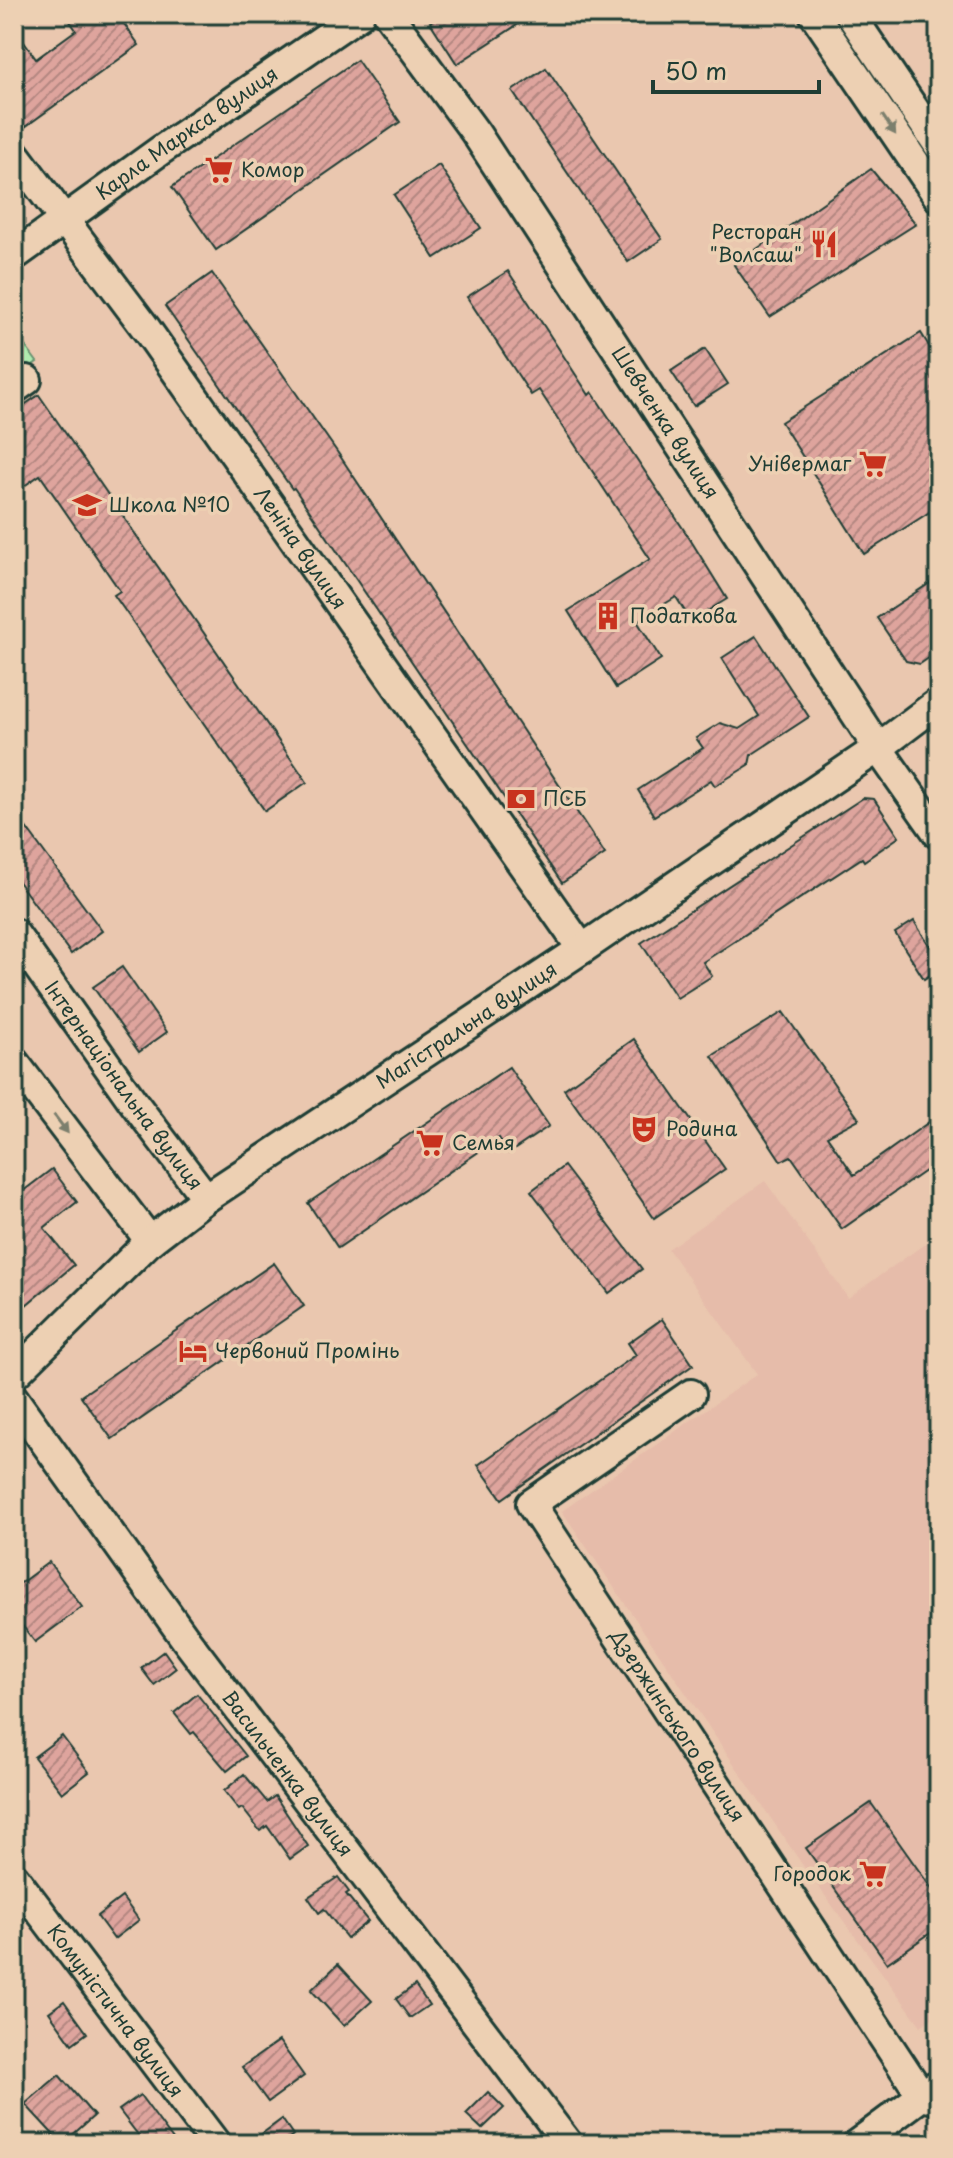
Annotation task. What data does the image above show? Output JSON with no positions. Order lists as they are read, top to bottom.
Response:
{
  "streets": {
    "street": [
      "Карла Маркса вулиця",
      "Шевченка вулиця",
      "Леніна вулиця",
      "Магістральна вулиця",
      "Інтернаціональна вулиця",
      "Дзержинського вулиця",
      "Васильченка вулиця",
      "Комуністична вулиця"
    ]
  },
  "crossings": [
    ["Карла Маркса вулиця", "Леніна вулиця"],
    ["Шевченка вулиця", "Магістральна вулиця"],
    ["Леніна вулиця", "Магістральна вулиця"],
    ["Магістральна вулиця", "Інтернаціональна вулиця"]
  ],
  "places": {
    "supermarket": [
      "Комор",
      "Універмаг",
      "Семья",
      "Городок"
    ],
    "restaurant": ["Ресторан \"Волсаш\""],
    "school or university": ["Школа №10"],
    "building": ["Податкова"],
    "bank": ["ПСБ"],
    "theatre": ["Родина"],
    "hotel": ["Червоний Промінь"]
  },
  "scale_bar": "50 m"
}
